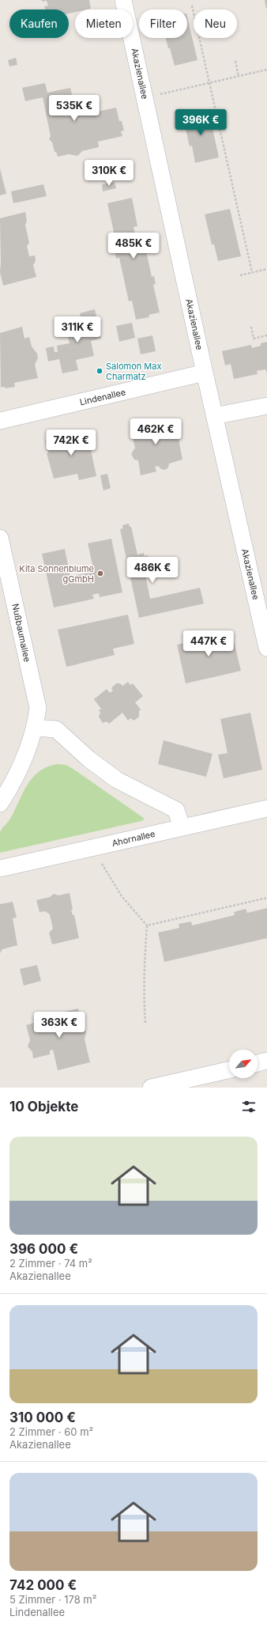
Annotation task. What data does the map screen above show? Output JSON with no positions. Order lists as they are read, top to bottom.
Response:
{
  "streets": {
    "street": [
      "Akazienallee",
      "Lindenallee",
      "Nußbaumallee",
      "Ahornallee"
    ]
  },
  "crossings": [
    ["Akazienallee", "Lindenallee"]
  ],
  "places": ["Salomon Max Charmatz", "Kita Sonnenblume gGmbH"],
  "north": "top right",
  "page": {
    "chip": [
      "Kaufen",
      "Mieten",
      "Filter",
      "Neu"
    ],
    "price": [
      "535K €",
      "396K €",
      "310K €",
      "485K €",
      "311K €",
      "462K €",
      "742K €",
      "486K €",
      "447K €",
      "363K €"
    ],
    "heading": "10 Objekte",
    "list": [
      {
        "name": "396 000 €",
        "note": "2 Zimmer · 74 m² · Akazienallee"
      },
      {
        "name": "310 000 €",
        "note": "2 Zimmer · 60 m² · Akazienallee"
      },
      {
        "name": "742 000 €",
        "note": "5 Zimmer · 178 m² · Lindenallee"
      }
    ]
  }
}
